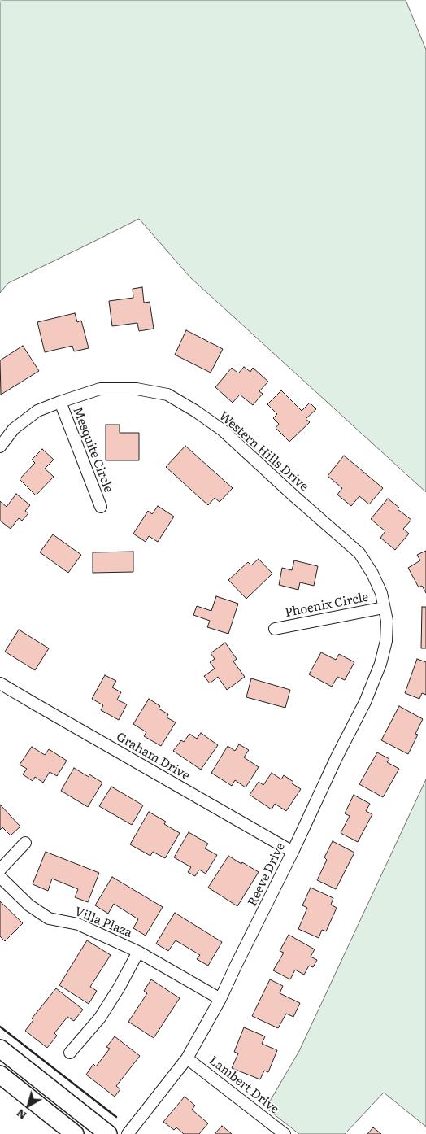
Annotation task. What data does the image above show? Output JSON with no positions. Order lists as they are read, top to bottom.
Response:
{
  "streets": {
    "street": [
      "Mesquite Circle",
      "Western Hills Drive",
      "Phoenix Circle",
      "Graham Drive",
      "Reeve Drive",
      "Villa Plaza",
      "Lambert Drive"
    ]
  },
  "crossings": [
    ["Mesquite Circle", "Western Hills Drive"],
    ["Western Hills Drive", "Phoenix Circle"],
    ["Western Hills Drive", "Reeve Drive"],
    ["Phoenix Circle", "Reeve Drive"],
    ["Graham Drive", "Reeve Drive"],
    ["Reeve Drive", "Villa Plaza"],
    ["Reeve Drive", "Lambert Drive"]
  ],
  "north": "bottom left"
}
